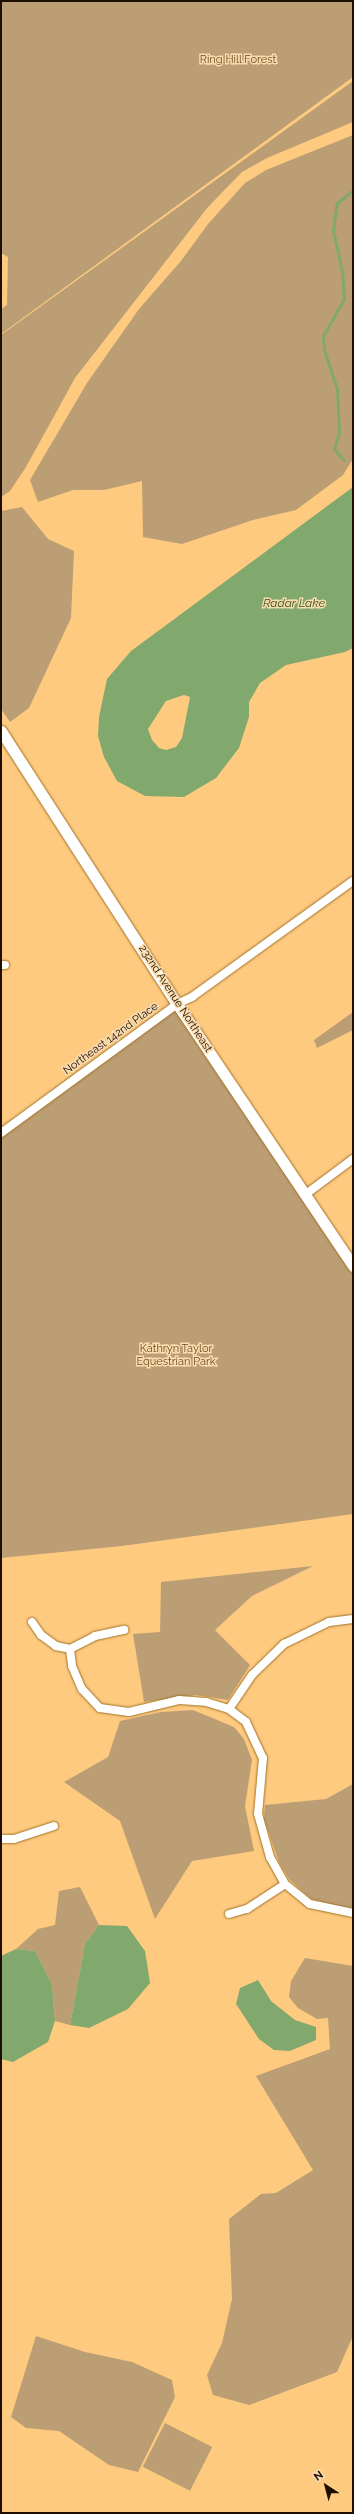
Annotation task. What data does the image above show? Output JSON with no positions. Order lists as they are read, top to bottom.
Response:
{
  "streets": {
    "street": ["232nd Avenue Northeast", "Northeast 142nd Place"]
  },
  "crossings": [
    ["232nd Avenue Northeast", "Northeast 142nd Place"]
  ],
  "water": ["Radar Lake"],
  "parks": ["Ring Hill Forest", "Kathryn Taylor Equestrian Park"],
  "north": "top left"
}
